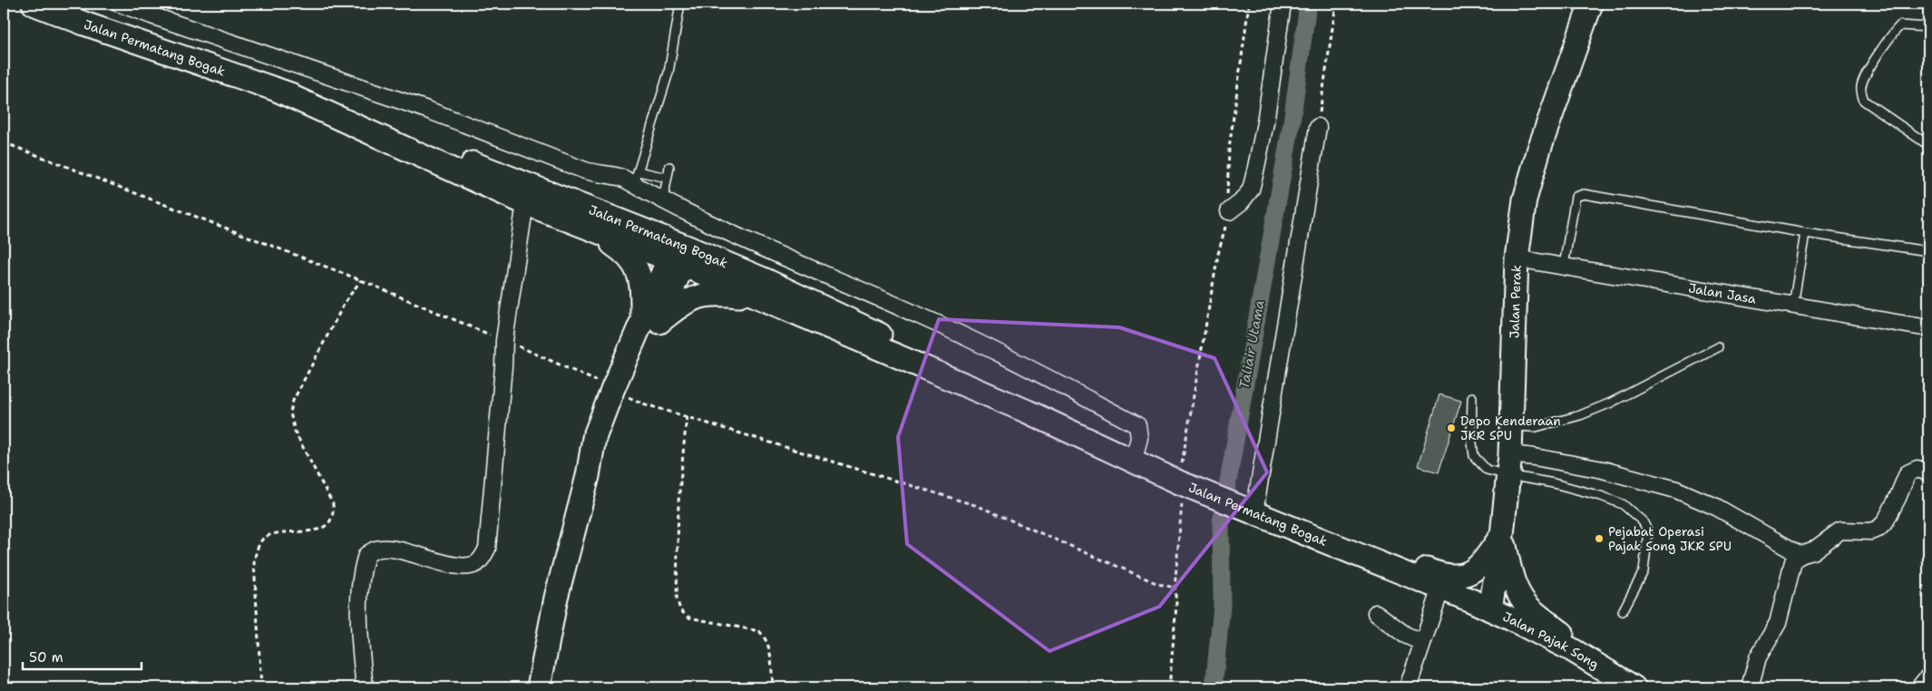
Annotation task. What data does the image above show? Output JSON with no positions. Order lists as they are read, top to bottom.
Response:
{
  "streets": {
    "street": [
      "Jalan Permatang Bogak",
      "Jalan Jasa",
      "Jalan Perak",
      "Jalan Pajak Song"
    ]
  },
  "crossings": [
    ["Jalan Permatang Bogak", "Jalan Perak"],
    ["Jalan Permatang Bogak", "Jalan Pajak Song"],
    ["Jalan Jasa", "Jalan Perak"],
    ["Jalan Perak", "Jalan Pajak Song"]
  ],
  "water": ["Taliair Utama"],
  "places": ["Depo Kenderaan JKR SPU", "Pejabat Operasi Pajak Song JKR SPU"],
  "scale_bar": "50 m"
}
